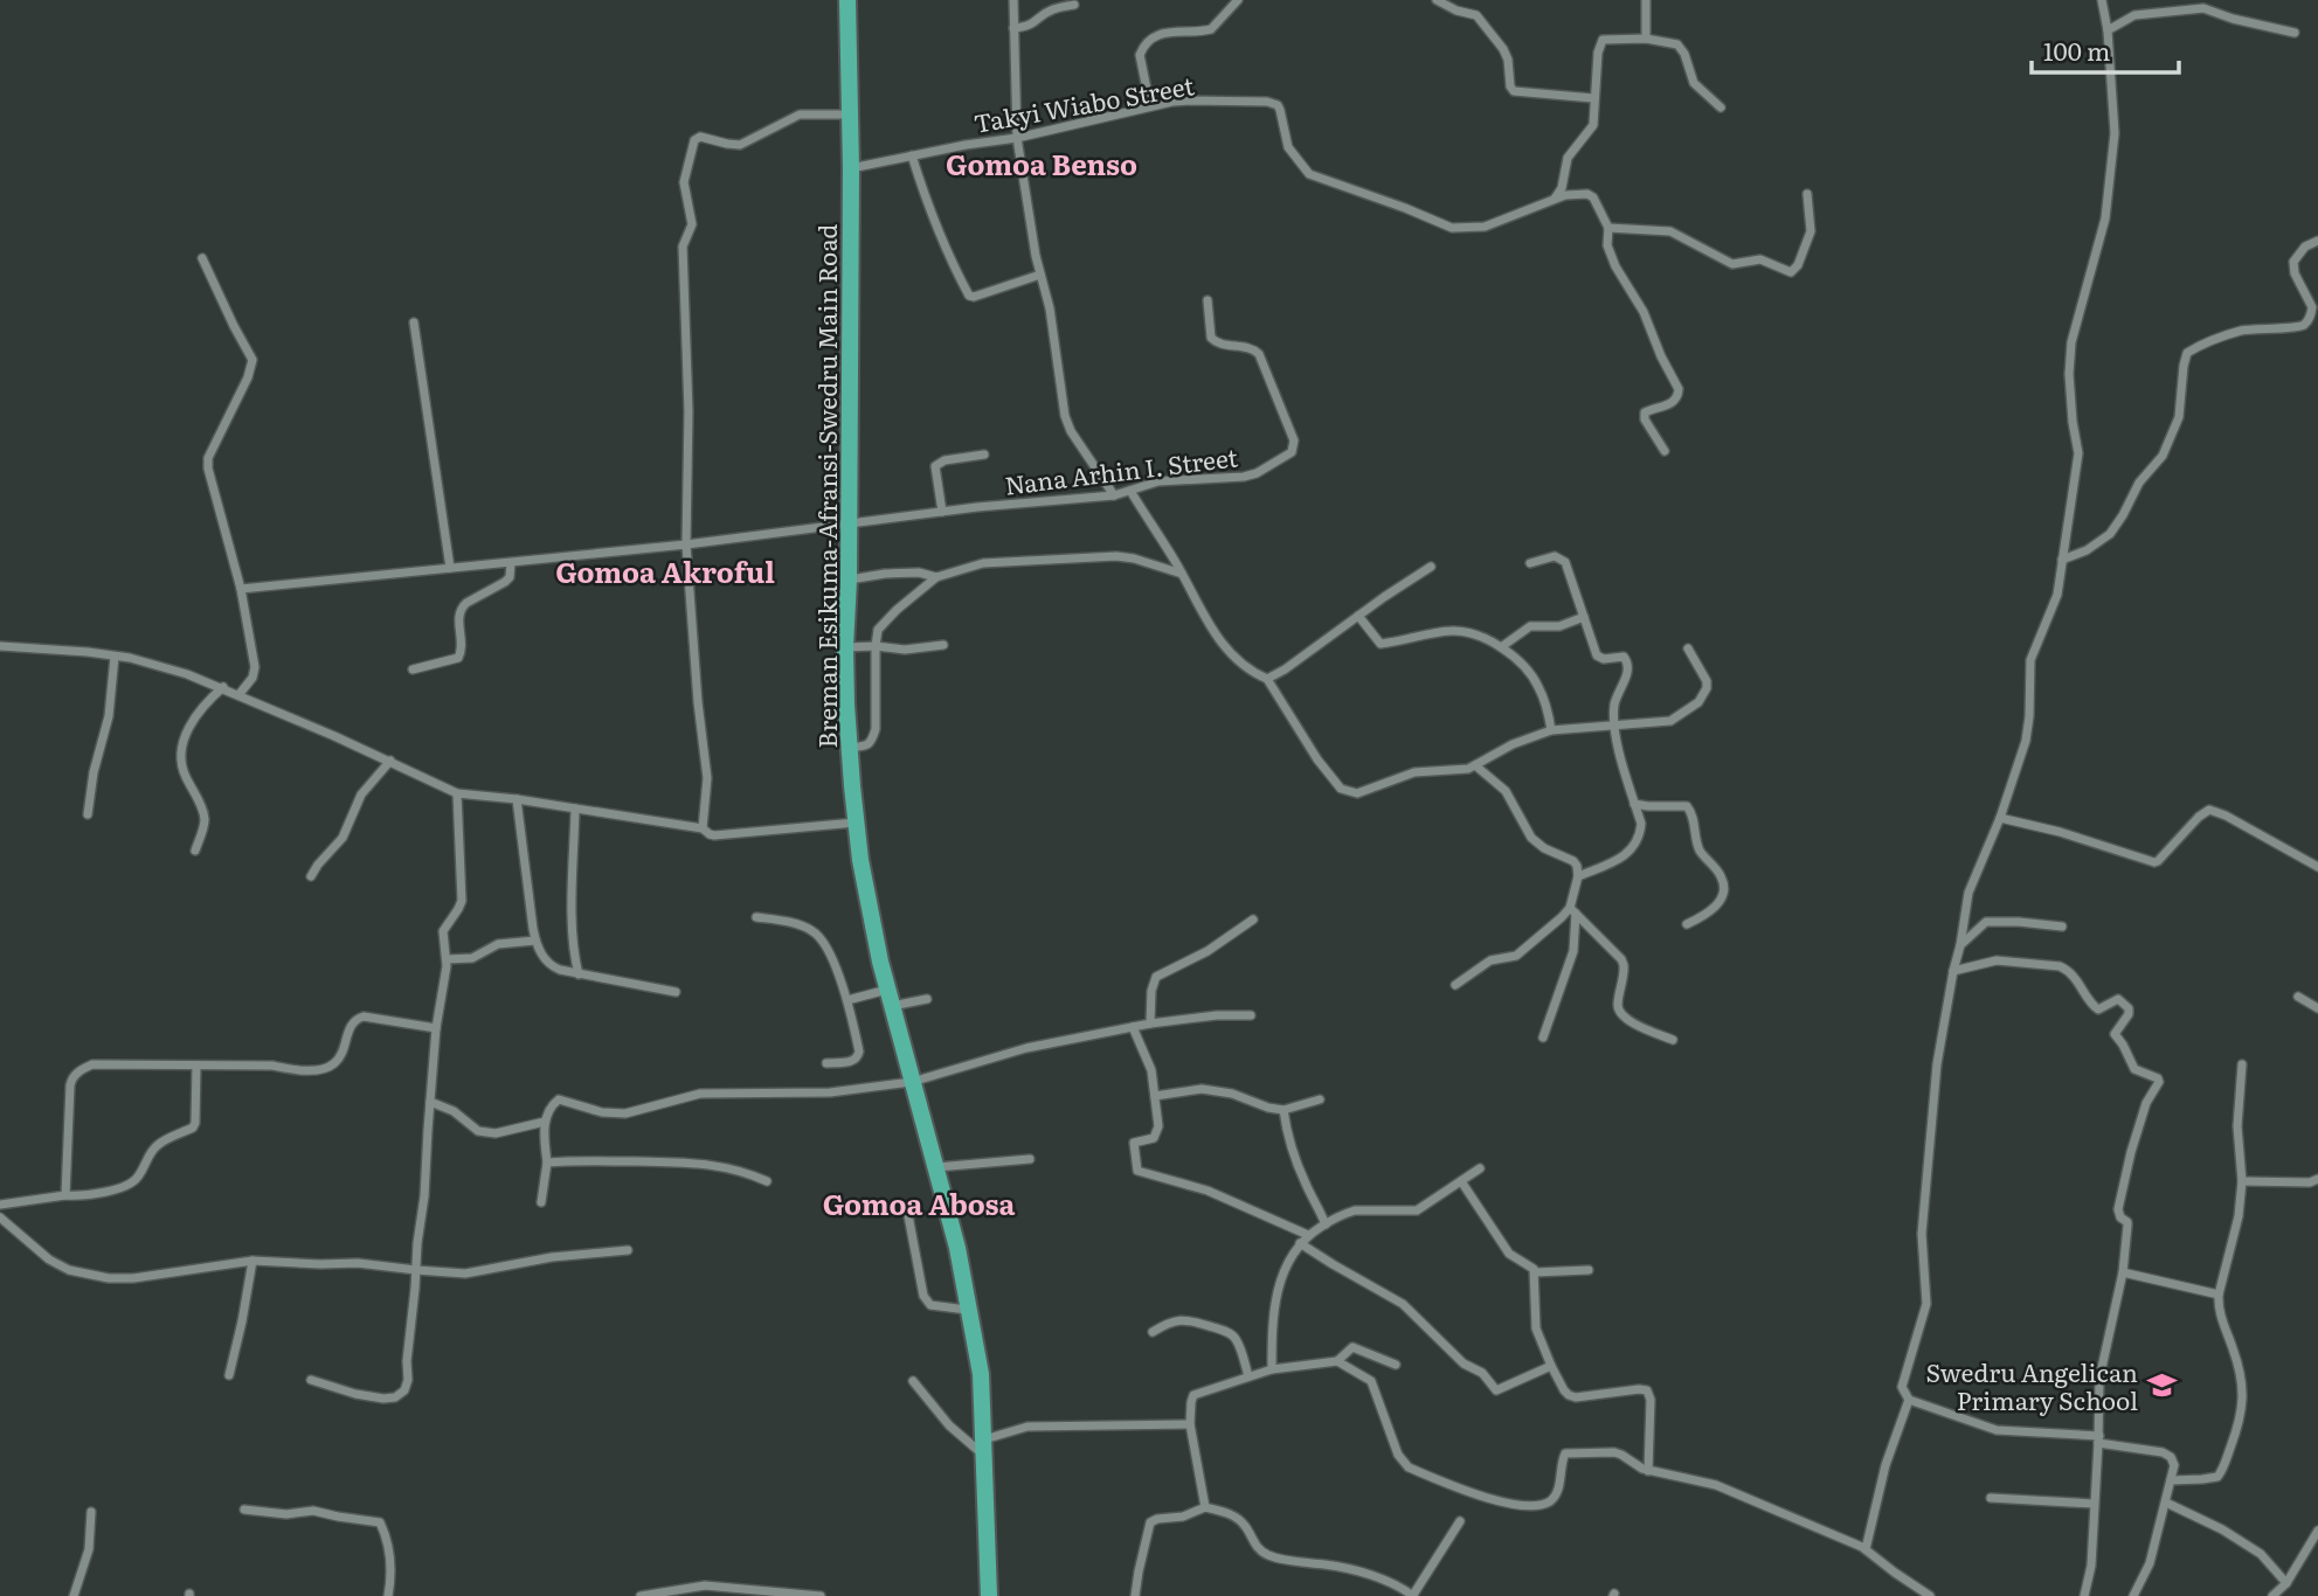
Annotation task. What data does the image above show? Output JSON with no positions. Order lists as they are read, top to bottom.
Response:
{
  "streets": {
    "main road": ["Breman Esikuma-Afransi-Swedru Main Road"],
    "street": ["Takyi Wiabo Street", "Nana Arhin I. Street"]
  },
  "crossings": [
    ["Takyi Wiabo Street", "Breman Esikuma-Afransi-Swedru Main Road"],
    ["Nana Arhin I. Street", "Breman Esikuma-Afransi-Swedru Main Road"]
  ],
  "districts": ["Gomoa Benso", "Gomoa Akroful", "Gomoa Abosa"],
  "places": {
    "school or university": ["Swedru Angelican Primary School"]
  },
  "scale_bar": "100 m"
}
